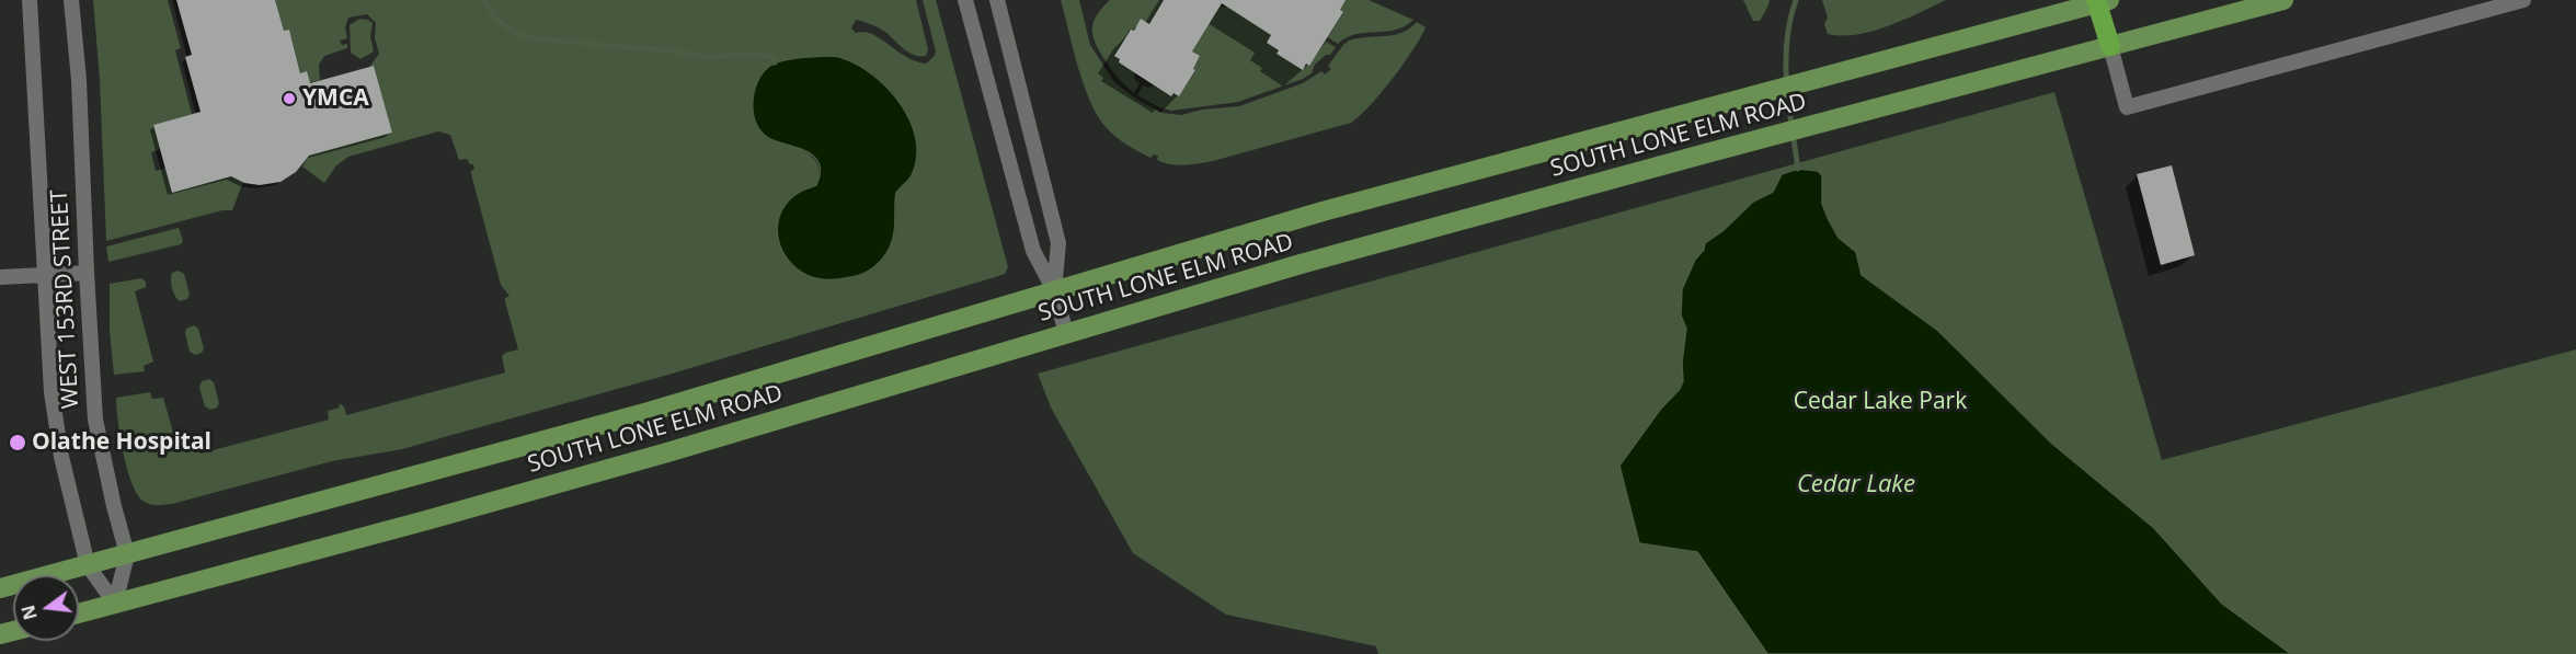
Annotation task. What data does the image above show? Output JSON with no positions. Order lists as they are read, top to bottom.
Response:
{
  "streets": {
    "main road": ["SOUTH LONE ELM ROAD"],
    "street": ["WEST 153RD STREET"]
  },
  "crossings": [
    ["SOUTH LONE ELM ROAD", "WEST 153RD STREET"]
  ],
  "water": ["Cedar Lake"],
  "parks": ["Cedar Lake Park"],
  "places": ["YMCA", "Olathe Hospital"],
  "north": "left"
}
